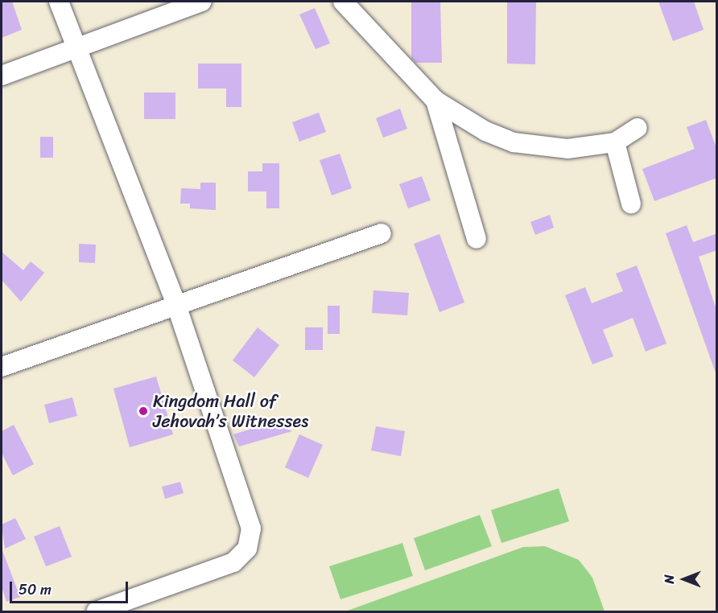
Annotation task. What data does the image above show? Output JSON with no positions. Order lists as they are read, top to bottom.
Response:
{
  "places": ["Kingdom Hall of Jehovah’s Witnesses"],
  "scale_bar": "50 m",
  "north": "left"
}
